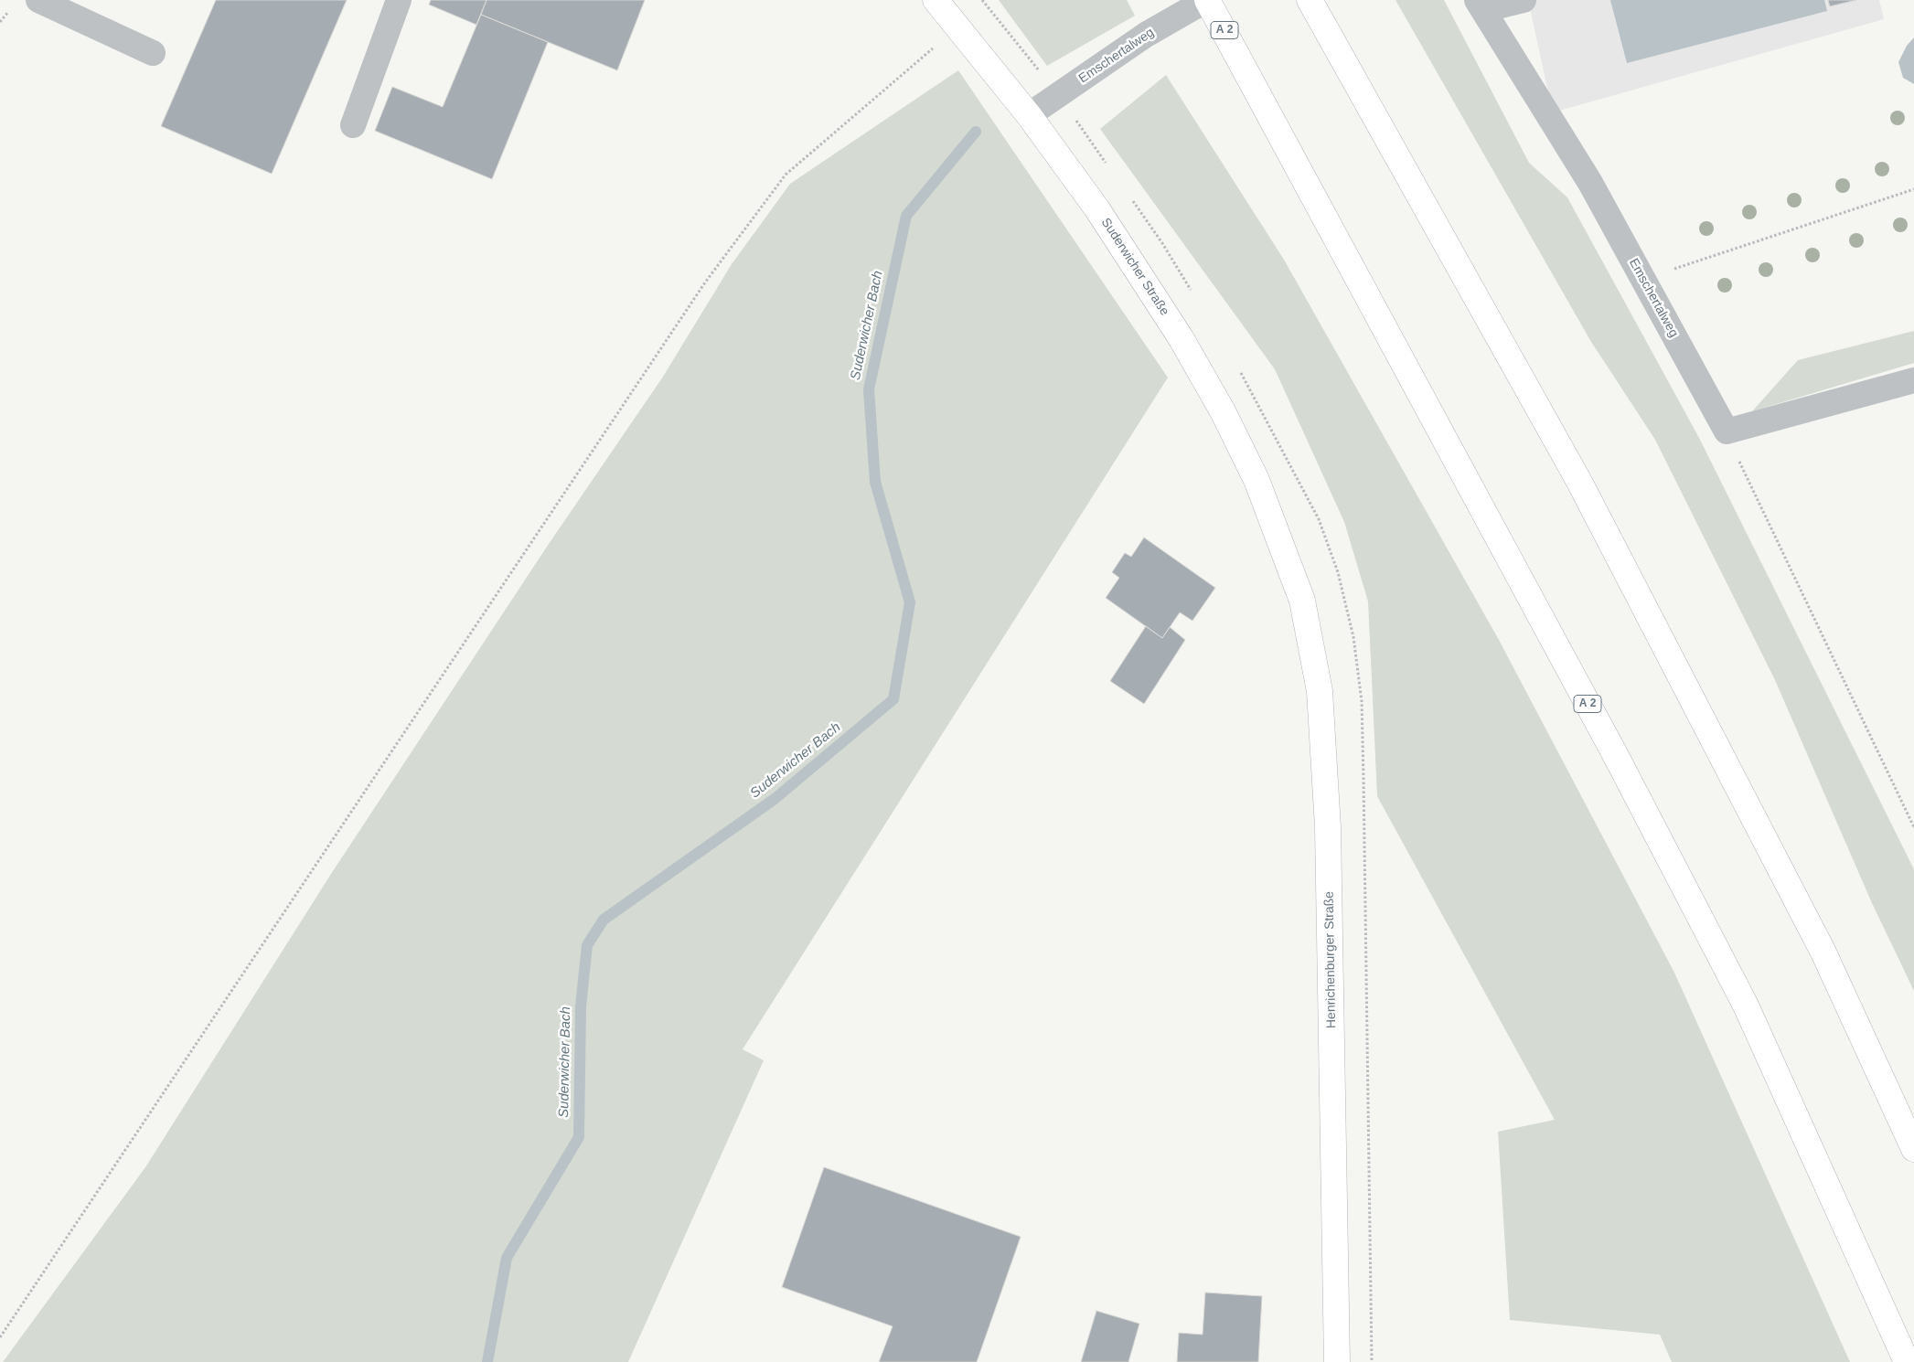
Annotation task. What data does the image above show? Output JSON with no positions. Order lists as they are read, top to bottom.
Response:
{
  "streets": {
    "main road": ["A 2", "Suderwicher Straße", "Henrichenburger Straße"],
    "lane": ["Emschertalweg"]
  },
  "crossings": [
    ["A 2", "Emschertalweg"],
    ["Emschertalweg", "Suderwicher Straße"],
    ["Suderwicher Straße", "Henrichenburger Straße"]
  ],
  "water": ["Suderwicher Bach"]
}
